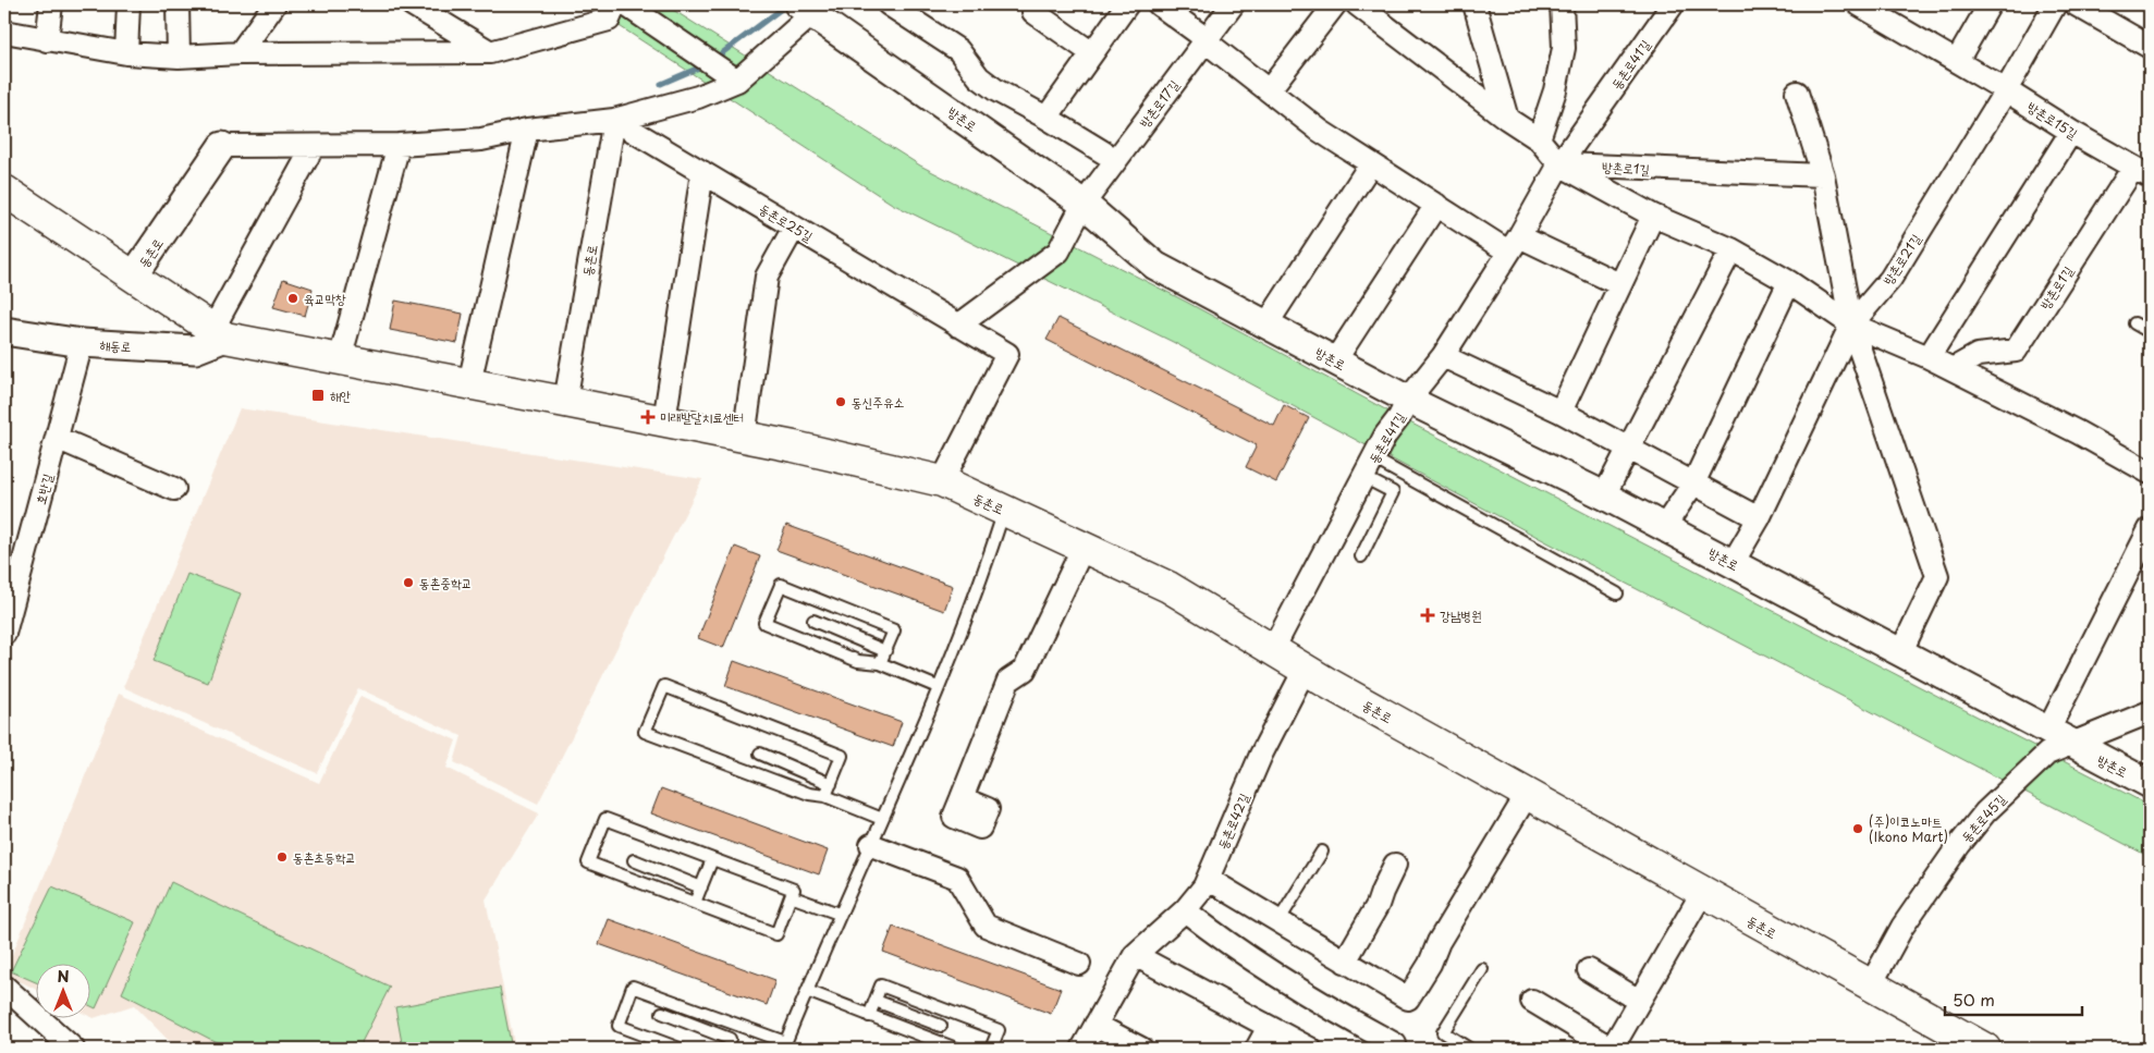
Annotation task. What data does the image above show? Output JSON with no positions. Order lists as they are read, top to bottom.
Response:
{
  "streets": {
    "main road": ["동촌로"],
    "street": [
      "동촌로41길",
      "방촌로17길",
      "방촌로",
      "방촌로15길",
      "방촌로1길",
      "동촌로25길",
      "방촌로21길",
      "해동로",
      "호반길",
      "동촌로45길",
      "동촌로42길"
    ]
  },
  "crossings": [
    ["동촌로41길", "방촌로"],
    ["동촌로41길", "방촌로1길"],
    ["동촌로41길", "동촌로"],
    ["방촌로17길", "방촌로"],
    ["방촌로", "방촌로21길"],
    ["방촌로", "동촌로45길"],
    ["방촌로15길", "방촌로1길"],
    ["방촌로15길", "방촌로21길"],
    ["방촌로1길", "방촌로21길"],
    ["동촌로25길", "동촌로"],
    ["동촌로", "해동로"],
    ["동촌로", "동촌로45길"],
    ["동촌로", "동촌로42길"],
    ["해동로", "호반길"]
  ],
  "places": {
    "other": [
      "육교막창",
      "동신주유소",
      "동촌중학교",
      "(주)이코노마트 (Ikono Mart)",
      "동촌초등학교"
    ],
    "transit": ["해안"],
    "health": ["미래발달치료센터", "강남병원"]
  },
  "scale_bar": "50 m",
  "north": "top"
}
